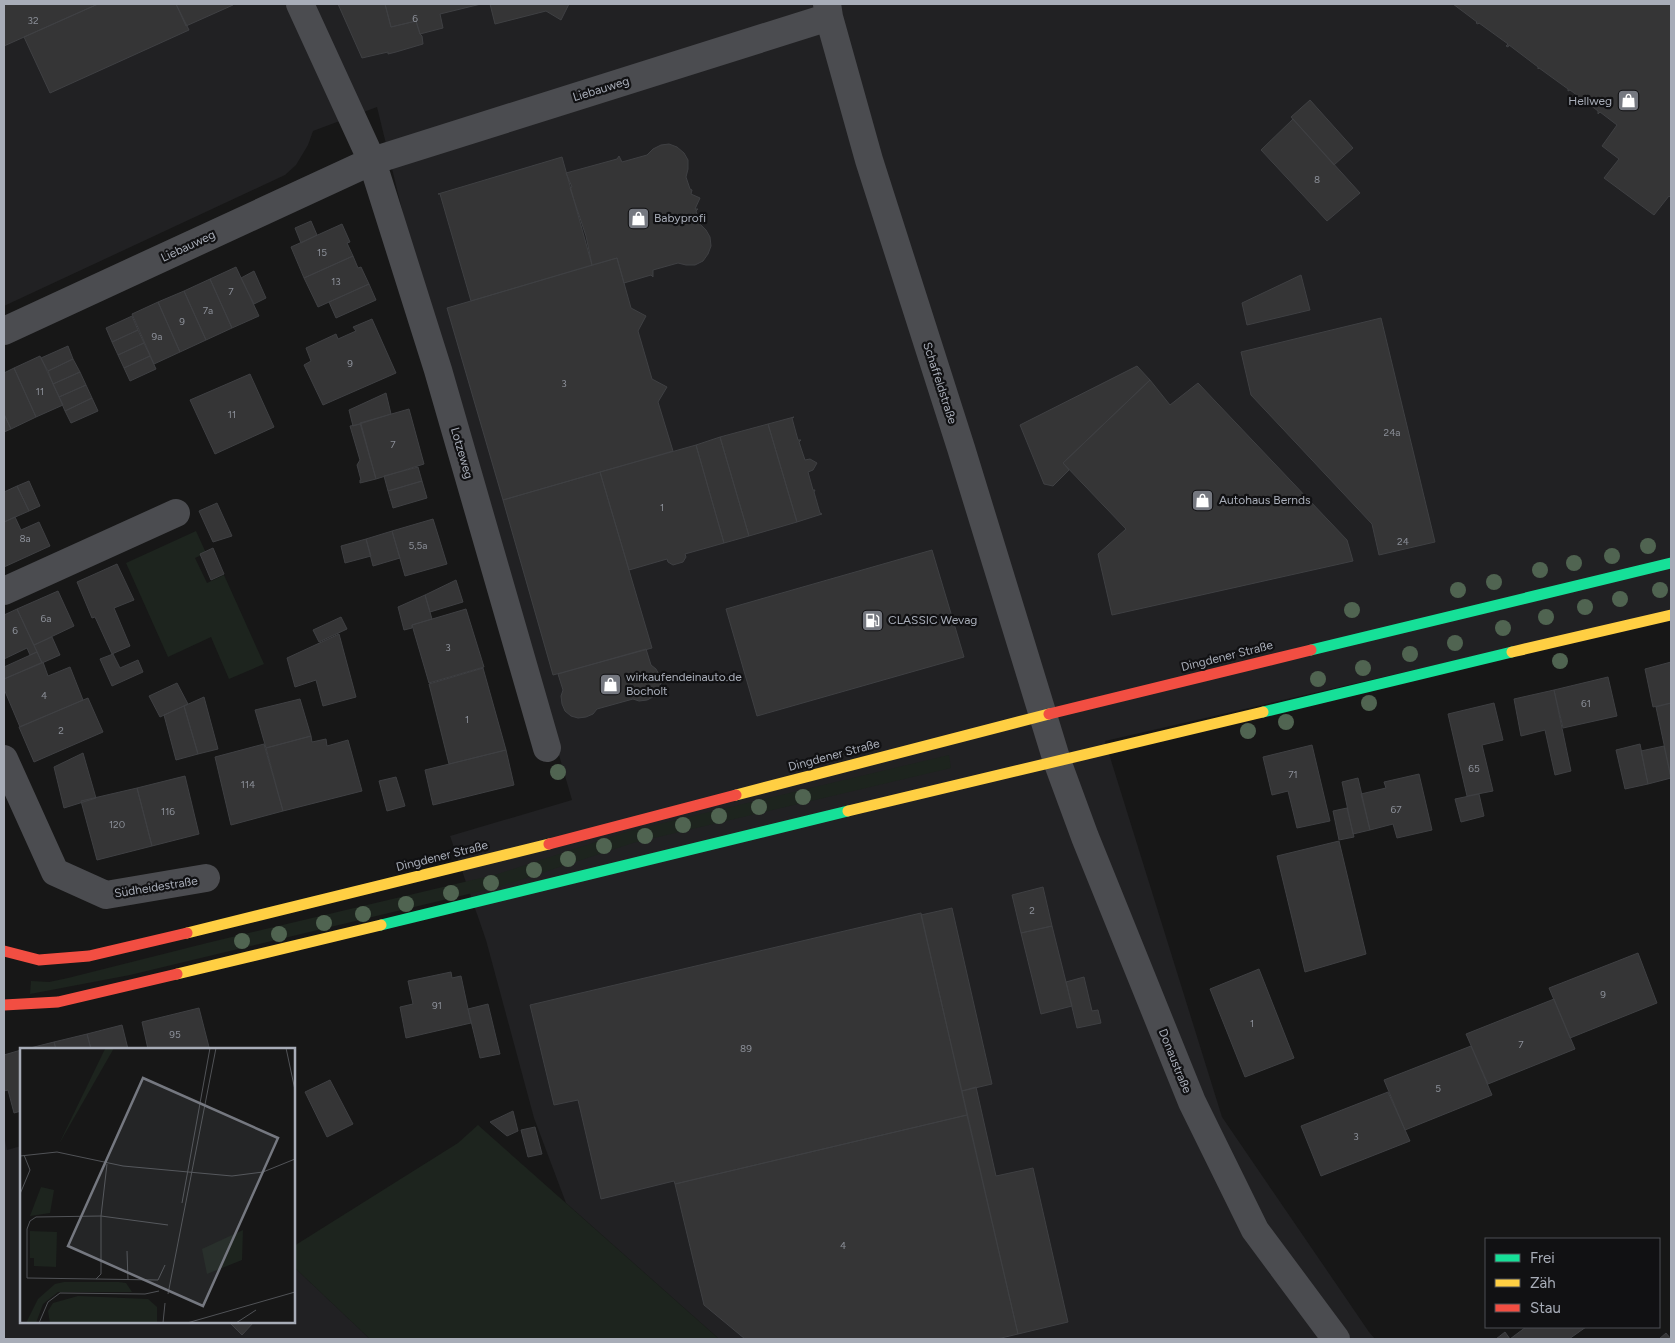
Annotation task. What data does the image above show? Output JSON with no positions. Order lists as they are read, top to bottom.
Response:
{
  "streets": {
    "main road": ["Dingdener Straße"],
    "street": [
      "Liebauweg",
      "Schaffeldstraße",
      "Lotzeweg",
      "Südheidestraße",
      "Donaustraße"
    ]
  },
  "crossings": [
    ["Liebauweg", "Schaffeldstraße"],
    ["Liebauweg", "Lotzeweg"],
    ["Schaffeldstraße", "Dingdener Straße"],
    ["Schaffeldstraße", "Donaustraße"]
  ],
  "places": {
    "shop": [
      "Hellweg",
      "Babyprofi",
      "Autohaus Bernds",
      "wirkaufendeinauto.de Bocholt"
    ],
    "fuel station": ["CLASSIC Wevag"]
  },
  "house_numbers": [
    "6",
    "32",
    "8",
    "15",
    "13",
    "7",
    "7a",
    "9",
    "9a",
    "9",
    "3",
    "11",
    "11",
    "24a",
    "7",
    "1",
    "8a",
    "24",
    "5,5a",
    "6a",
    "6",
    "3",
    "4",
    "61",
    "1",
    "2",
    "65",
    "71",
    "114",
    "67",
    "116",
    "120",
    "2",
    "9",
    "91",
    "1",
    "95",
    "7",
    "89",
    "5",
    "3",
    "4"
  ],
  "legend": ["Frei", "Zäh", "Stau"]
}
